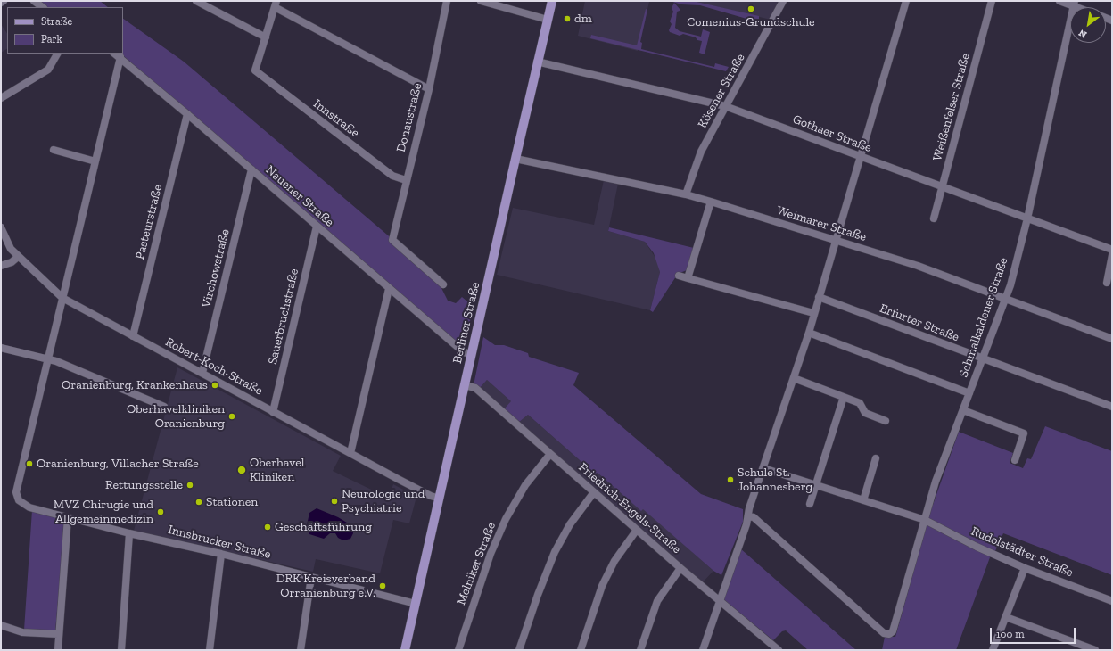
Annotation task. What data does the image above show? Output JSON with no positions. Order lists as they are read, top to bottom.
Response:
{
  "streets": {
    "main road": ["Berliner Straße"],
    "street": [
      "Kösener Straße",
      "Weißenfelser Straße",
      "Donaustraße",
      "Innstraße",
      "Gothaer Straße",
      "Nauener Straße",
      "Pasteurstraße",
      "Weimarer Straße",
      "Virchowstraße",
      "Sauerbruchstraße",
      "Schmalkaldener Straße",
      "Erfurter Straße",
      "Robert-Koch-Straße",
      "Friedrich-Engels-Straße",
      "Innsbrucker Straße",
      "Rudolstädter Straße",
      "Melniker Straße"
    ]
  },
  "crossings": [
    ["Kösener Straße", "Gothaer Straße"],
    ["Kösener Straße", "Weimarer Straße"],
    ["Weißenfelser Straße", "Gothaer Straße"],
    ["Donaustraße", "Innstraße"],
    ["Gothaer Straße", "Schmalkaldener Straße"],
    ["Gothaer Straße", "Berliner Straße"],
    ["Nauener Straße", "Pasteurstraße"],
    ["Nauener Straße", "Virchowstraße"],
    ["Nauener Straße", "Sauerbruchstraße"],
    ["Nauener Straße", "Berliner Straße"],
    ["Pasteurstraße", "Robert-Koch-Straße"],
    ["Weimarer Straße", "Schmalkaldener Straße"],
    ["Weimarer Straße", "Berliner Straße"],
    ["Virchowstraße", "Robert-Koch-Straße"],
    ["Sauerbruchstraße", "Robert-Koch-Straße"],
    ["Schmalkaldener Straße", "Erfurter Straße"],
    ["Schmalkaldener Straße", "Rudolstädter Straße"],
    ["Berliner Straße", "Robert-Koch-Straße"],
    ["Berliner Straße", "Friedrich-Engels-Straße"],
    ["Berliner Straße", "Innsbrucker Straße"],
    ["Friedrich-Engels-Straße", "Melniker Straße"]
  ],
  "places": [
    "Comenius-Grundschule",
    "dm",
    "Oranienburg, Krankenhaus",
    "Oberhavelkliniken Oranienburg",
    "Oranienburg, Villacher Straße",
    "Oberhavel Kliniken",
    "Schule St. Johannesberg",
    "Rettungsstelle",
    "Neurologie und Psychiatrie",
    "Stationen",
    "MVZ Chirugie und Allgemeinmedizin",
    "Geschäftsführung",
    "DRK Kreisverband Orranienburg e.V."
  ],
  "legend": ["Straße", "Park"],
  "scale_bar": "100 m",
  "north": "bottom left"
}
